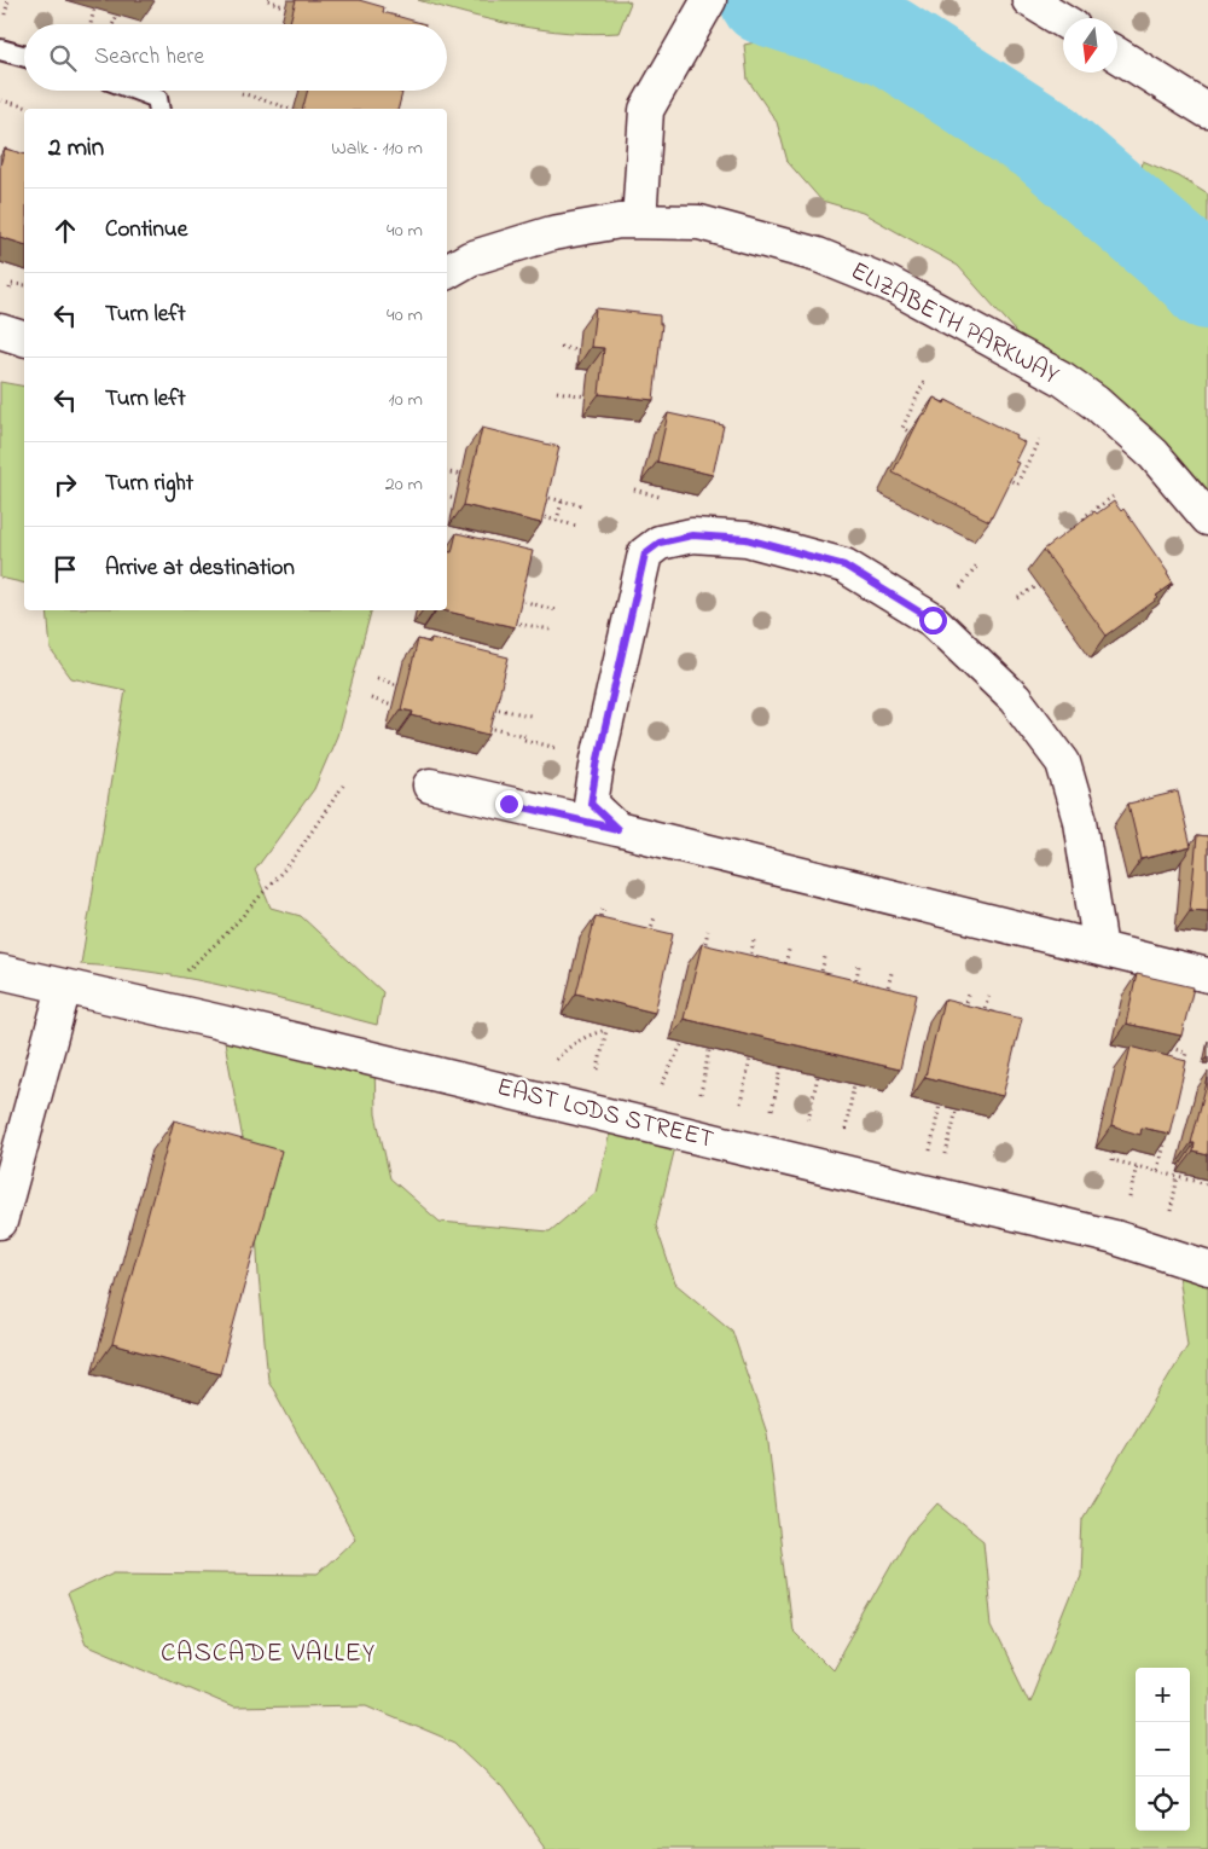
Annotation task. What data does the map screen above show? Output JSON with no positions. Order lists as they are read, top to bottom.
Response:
{
  "streets": {
    "street": ["ELIZABETH PARKWAY", "EAST LODS STREET"]
  },
  "districts": ["CASCADE VALLEY"],
  "north": "bottom",
  "page": {
    "search": "Search here",
    "heading": ["2 min", "Walk · 110 m"],
    "list": [
      ["Continue", "40 m"],
      ["Turn left", "40 m"],
      ["Turn left", "10 m"],
      ["Turn right", "20 m"],
      "Arrive at destination"
    ],
    "map_buttons": ["+", "−"]
  }
}
